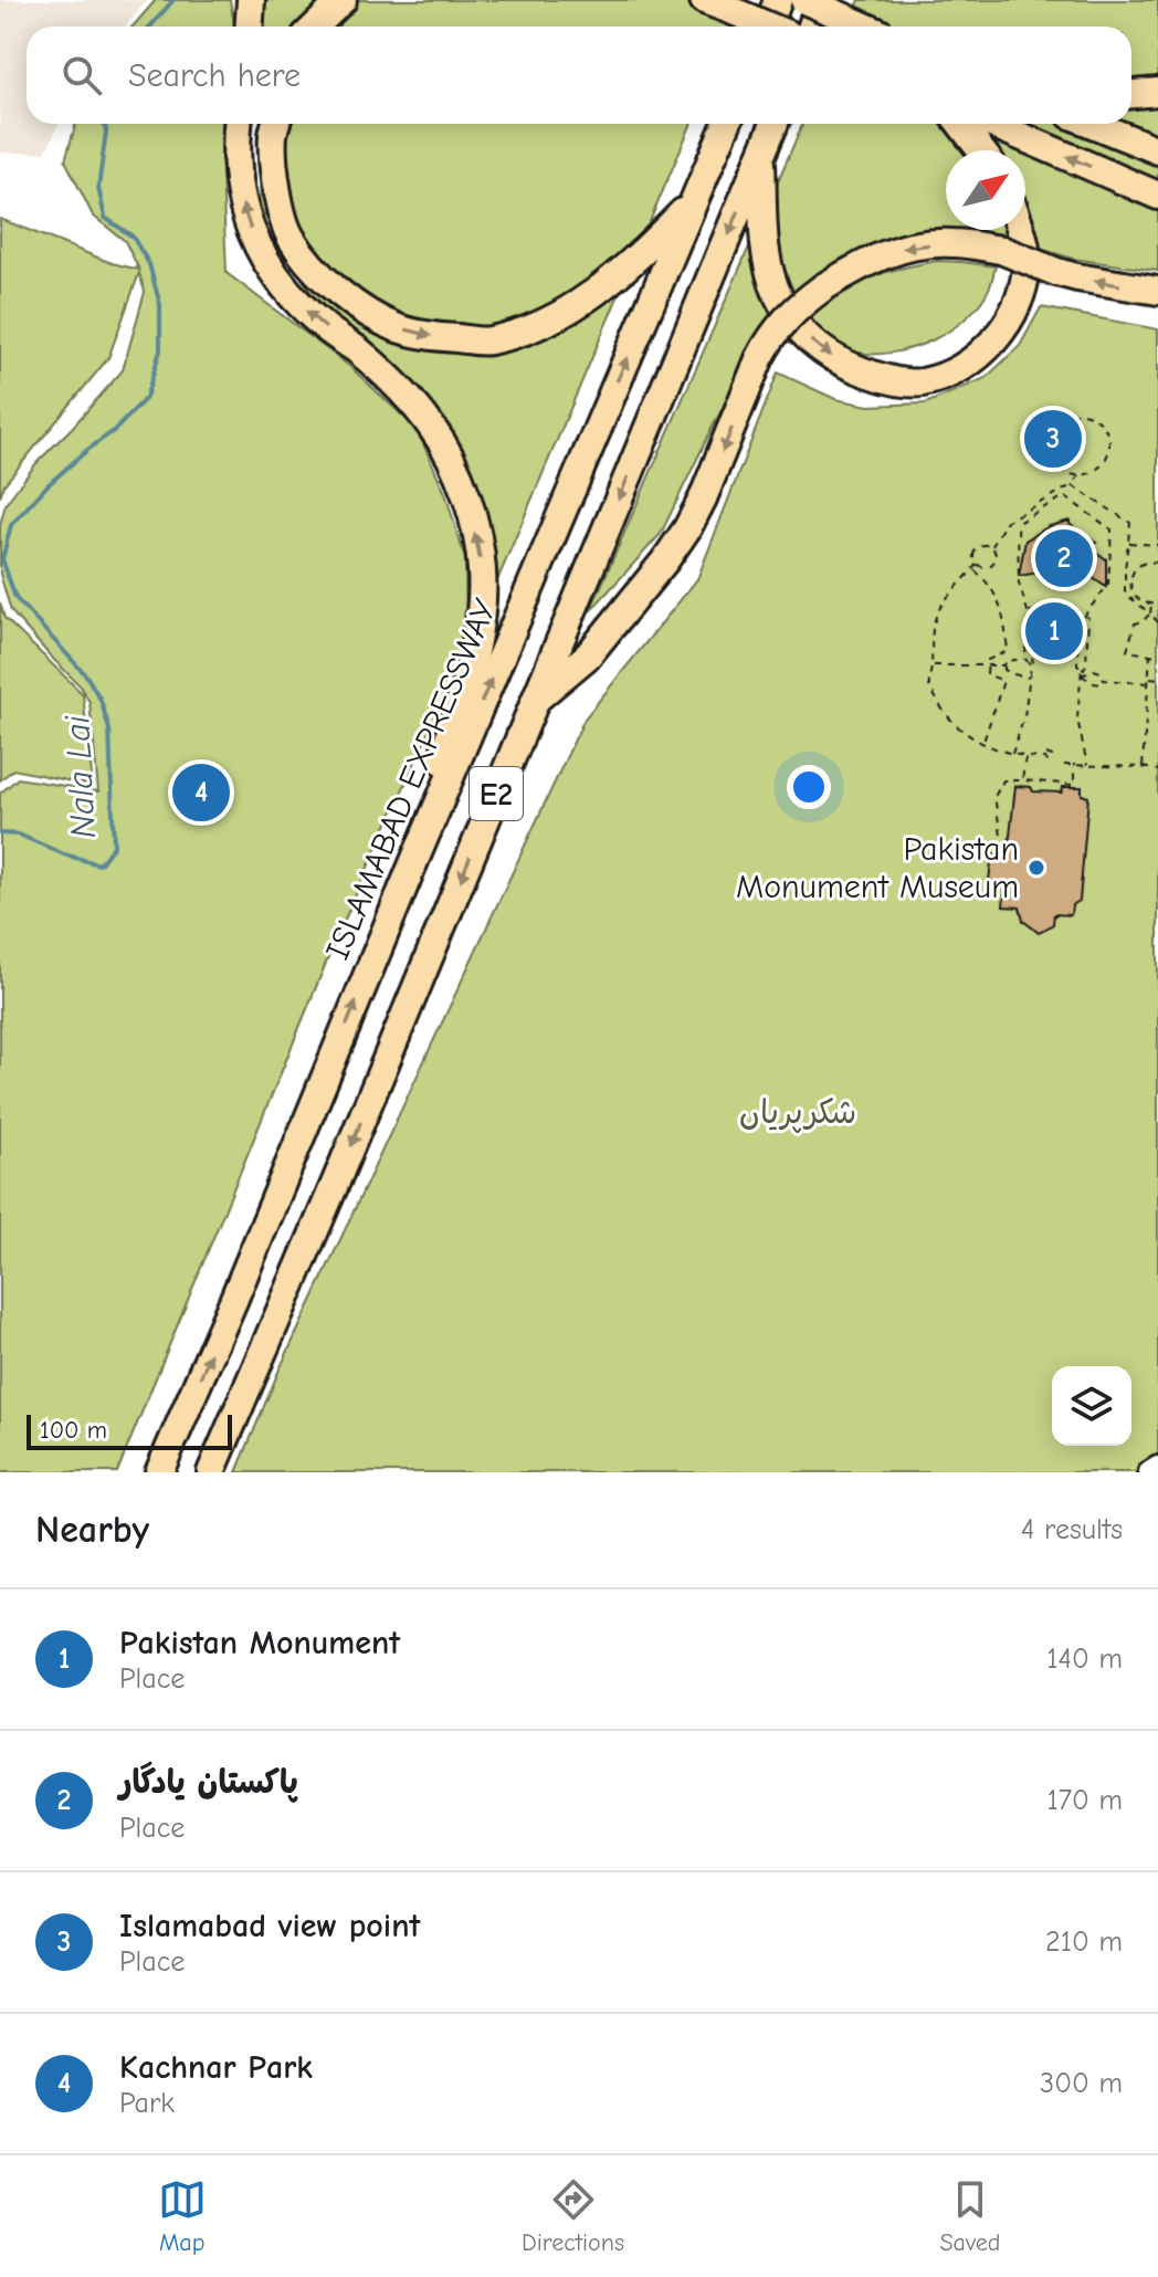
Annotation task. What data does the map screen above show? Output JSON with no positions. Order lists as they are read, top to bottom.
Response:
{
  "streets": {
    "highway": ["ISLAMABAD EXPRESSWAY", "E2"]
  },
  "water": ["Nala Lai"],
  "parks": ["شکرپریاں"],
  "places": ["Pakistan Monument Museum"],
  "scale_bar": "100 m",
  "north": "top right",
  "page": {
    "search": "Search here",
    "pins": [
      "3",
      "2",
      "1",
      "4"
    ],
    "scale": "100 m",
    "heading": ["Nearby", "4 results"],
    "list": [
      {
        "mark": "1",
        "name": "Pakistan Monument",
        "note": "Place",
        "value": "140 m"
      },
      {
        "mark": "2",
        "name": "پاکستان یادگار",
        "note": "Place",
        "value": "170 m"
      },
      {
        "mark": "3",
        "name": "Islamabad view point",
        "note": "Place",
        "value": "210 m"
      },
      {
        "mark": "4",
        "name": "Kachnar Park",
        "note": "Park",
        "value": "300 m"
      }
    ],
    "nav": ["Map", "Directions", "Saved"]
  }
}
